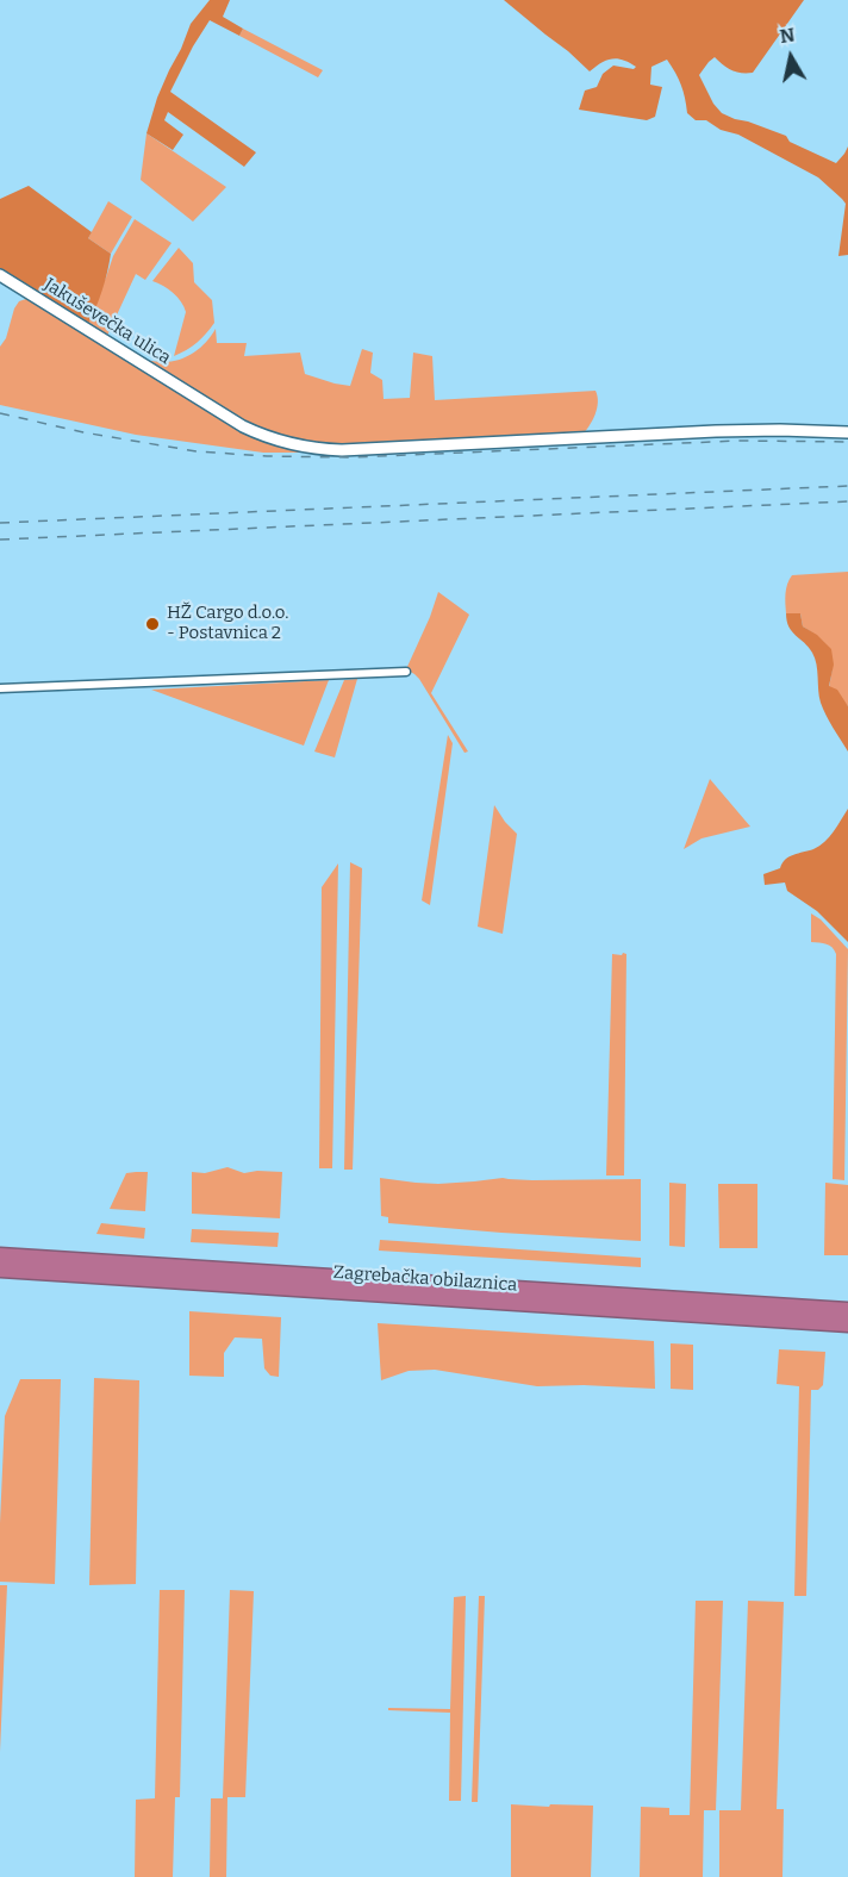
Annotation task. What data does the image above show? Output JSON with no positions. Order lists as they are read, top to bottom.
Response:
{
  "streets": {
    "highway": ["Zagrebačka obilaznica"],
    "main road": ["Jakuševečka ulica"]
  },
  "places": ["HŽ Cargo d.o.o. - Postavnica 2"],
  "north": "top"
}
